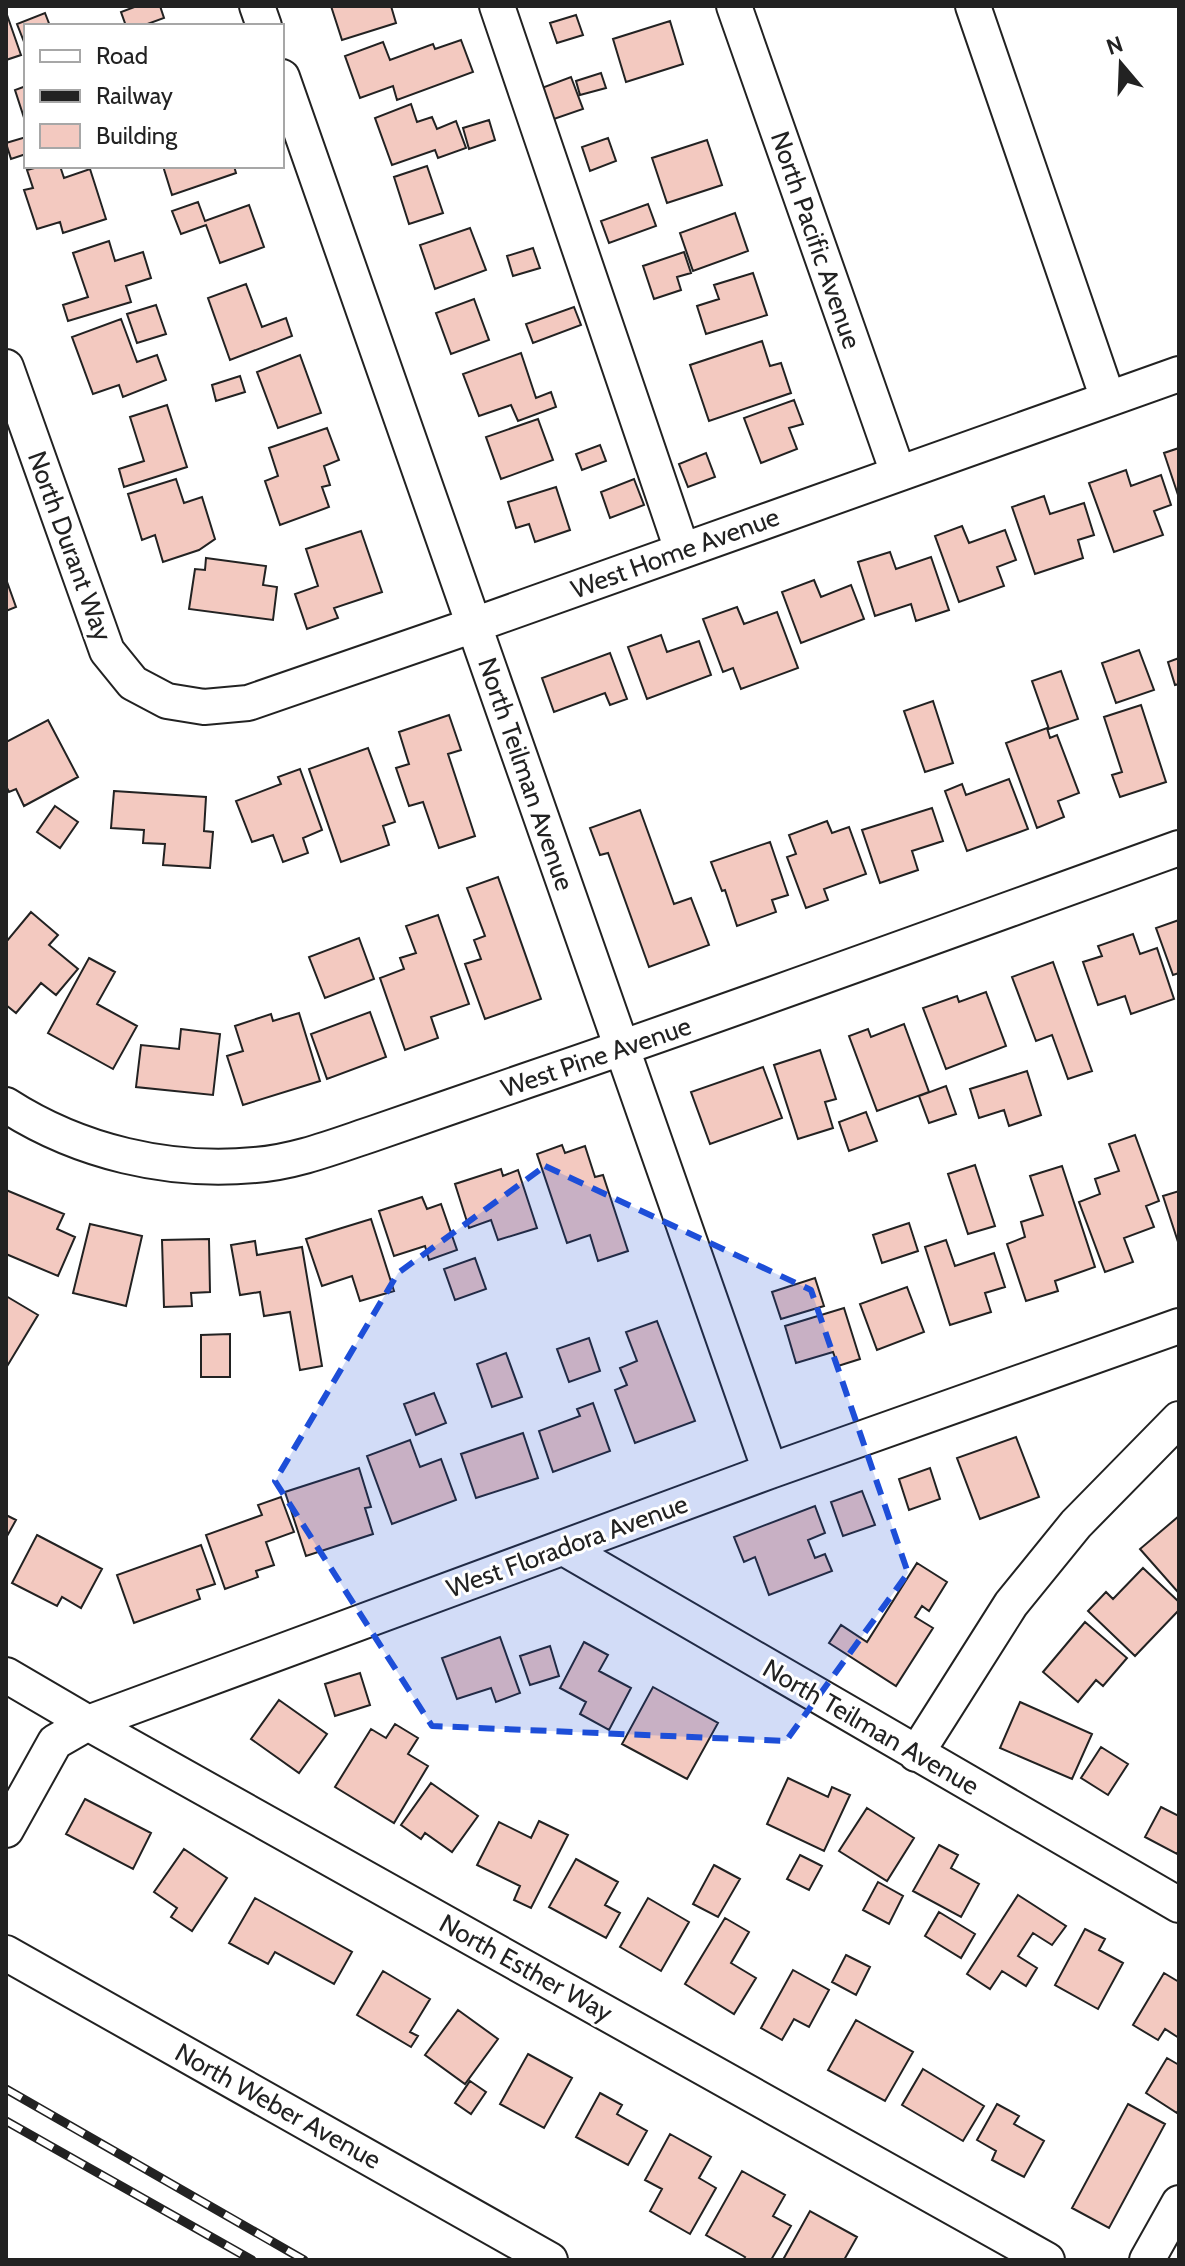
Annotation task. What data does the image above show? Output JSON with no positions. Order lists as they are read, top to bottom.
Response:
{
  "streets": {
    "street": [
      "North Pacific Avenue",
      "North Durant Way",
      "West Home Avenue",
      "North Teilman Avenue",
      "West Pine Avenue",
      "West Floradora Avenue",
      "North Esther Way",
      "North Weber Avenue"
    ]
  },
  "crossings": [
    ["North Pacific Avenue", "West Home Avenue"],
    ["North Durant Way", "West Home Avenue"],
    ["West Home Avenue", "North Teilman Avenue"],
    ["North Teilman Avenue", "West Pine Avenue"],
    ["North Teilman Avenue", "West Floradora Avenue"],
    ["West Floradora Avenue", "North Esther Way"]
  ],
  "legend": ["Road", "Railway", "Building"],
  "north": "top"
}
